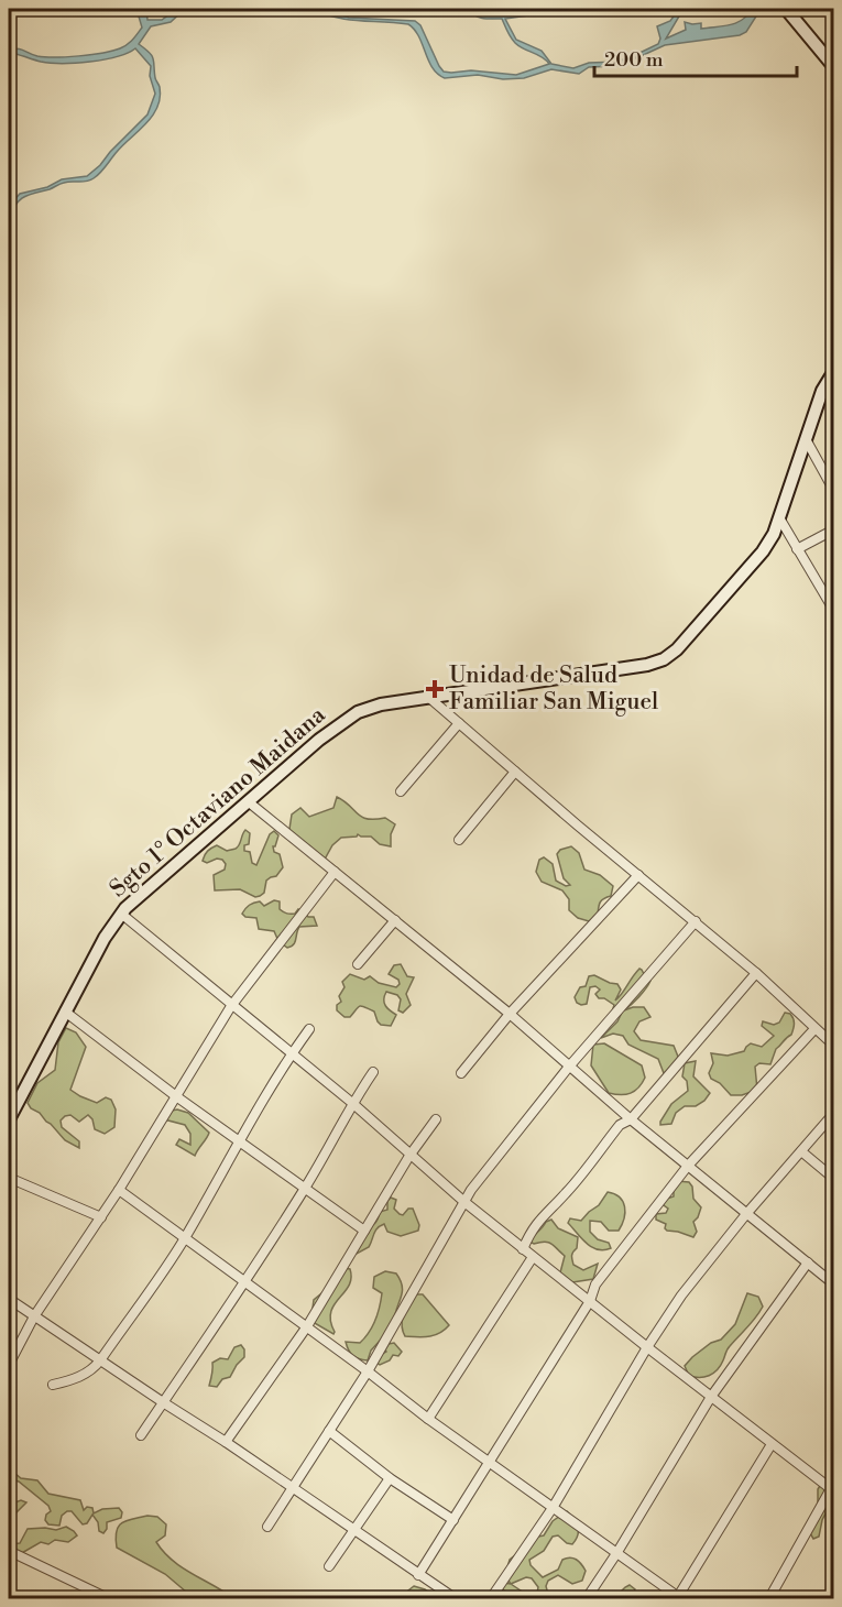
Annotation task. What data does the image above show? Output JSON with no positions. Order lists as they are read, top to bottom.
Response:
{
  "streets": {
    "main road": ["Sgto 1° Octaviano Maidana"]
  },
  "places": {
    "health": ["Unidad de Salud Familiar San Miguel"]
  },
  "scale_bar": "200 m"
}
